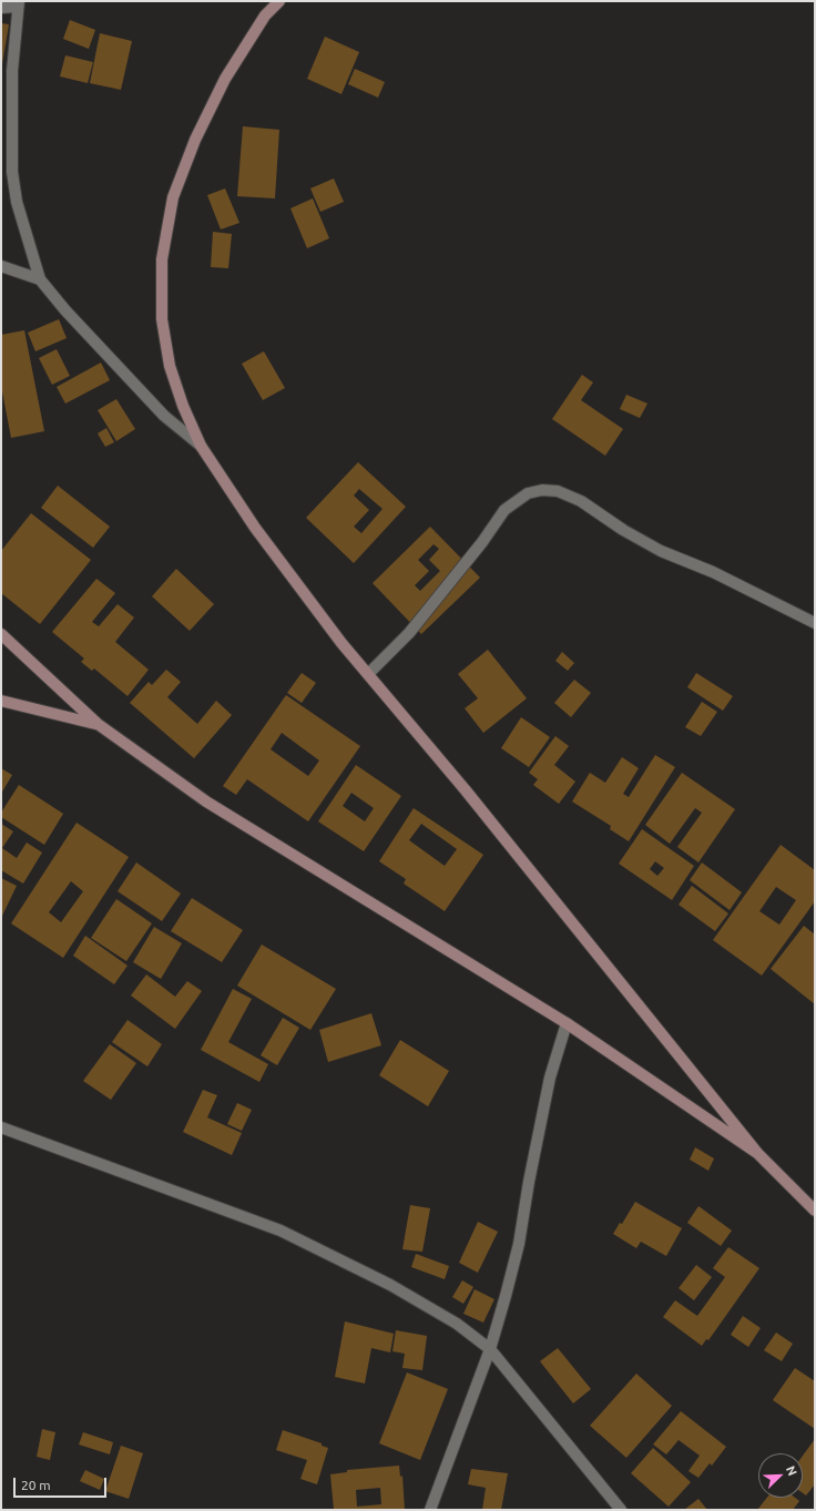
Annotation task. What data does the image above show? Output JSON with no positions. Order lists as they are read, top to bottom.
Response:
{
  "scale_bar": "20 m",
  "north": "top right"
}
